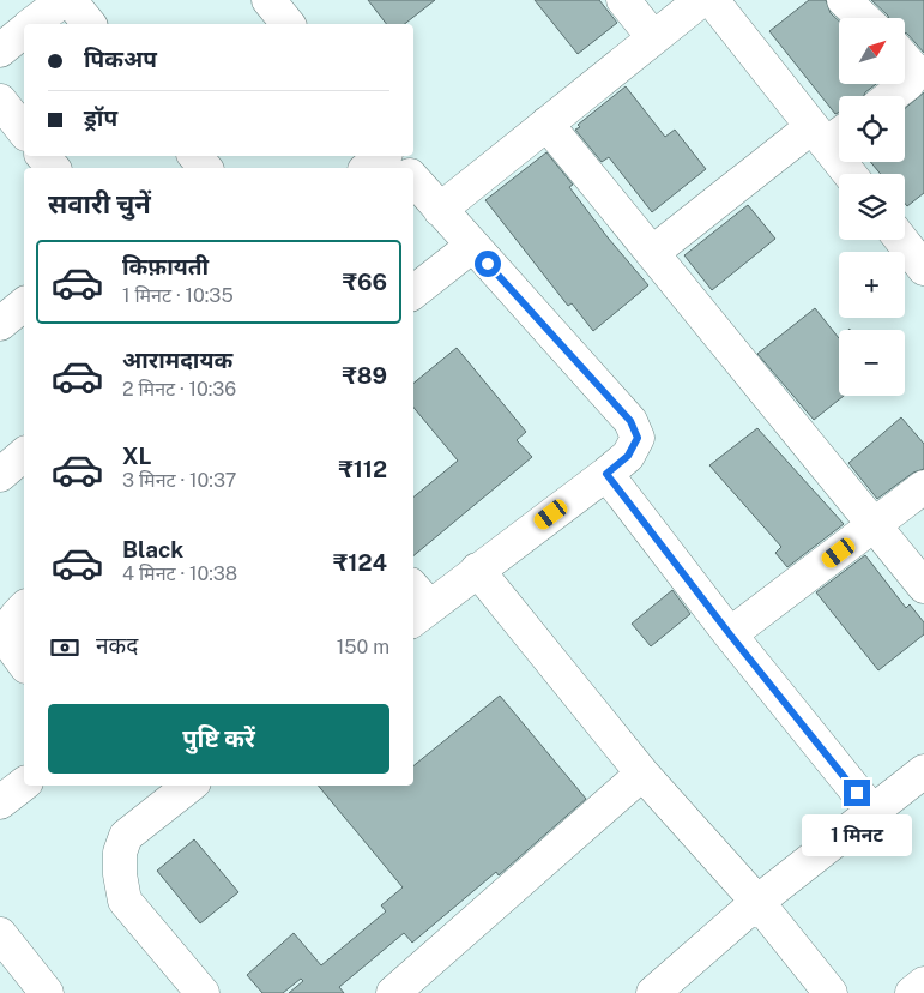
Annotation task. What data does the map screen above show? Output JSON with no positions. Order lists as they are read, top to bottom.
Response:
{
  "north": "top right",
  "page": {
    "map_buttons": ["+", "−"],
    "banner": ["पिकअप", "ड्रॉप"],
    "heading": "सवारी चुनें",
    "list": [
      {
        "name": "किफ़ायती",
        "note": "1 मिनट · 10:35",
        "value": "₹66"
      },
      {
        "name": "आरामदायक",
        "note": "2 मिनट · 10:36",
        "value": "₹89"
      },
      {
        "name": "XL",
        "note": "3 मिनट · 10:37",
        "value": "₹112"
      },
      {
        "name": "Black",
        "note": "4 मिनट · 10:38",
        "value": "₹124"
      }
    ],
    "pay": ["नकद", "150 m"],
    "buttons": "पुष्टि करें",
    "bubble": "1 मिनट"
  }
}
